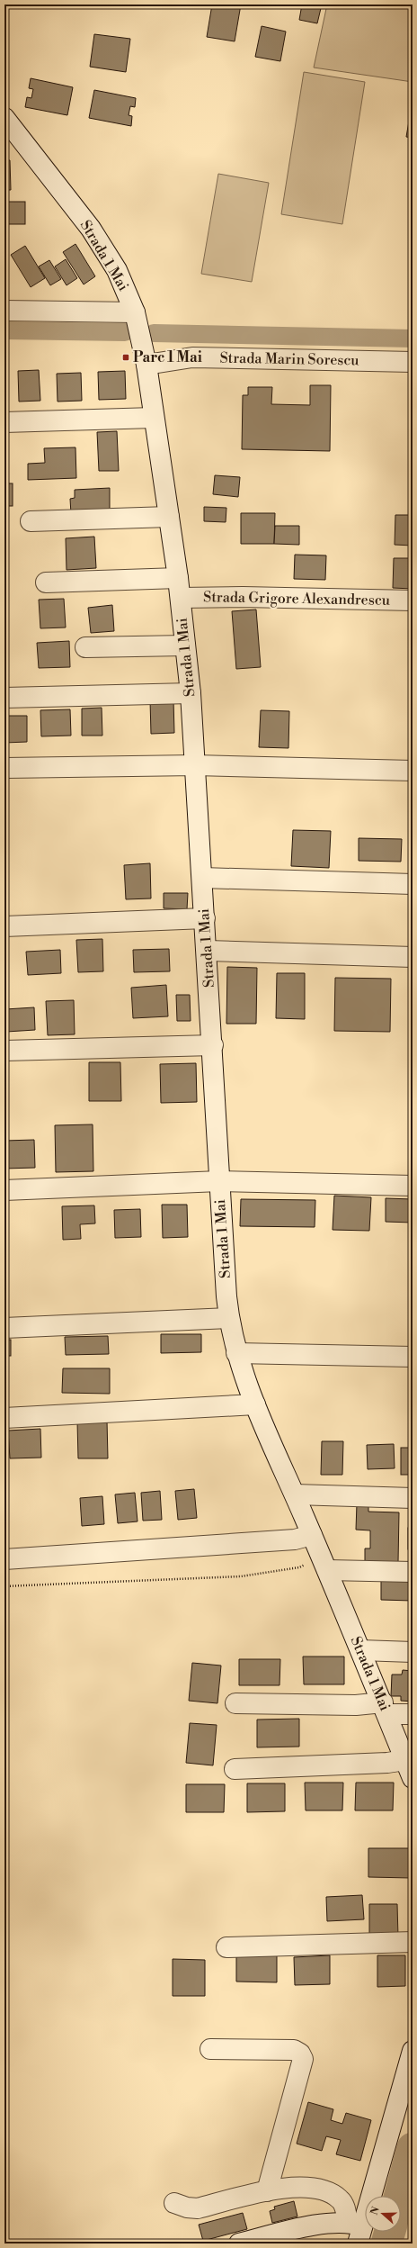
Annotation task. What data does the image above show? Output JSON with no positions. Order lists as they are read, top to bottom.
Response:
{
  "streets": {
    "street": ["Strada 1 Mai", "Strada Marin Sorescu", "Strada Grigore Alexandrescu"]
  },
  "crossings": [
    ["Strada 1 Mai", "Strada Marin Sorescu"],
    ["Strada 1 Mai", "Strada Grigore Alexandrescu"]
  ],
  "places": {
    "transit": ["Parc 1 Mai"]
  },
  "north": "left"
}
